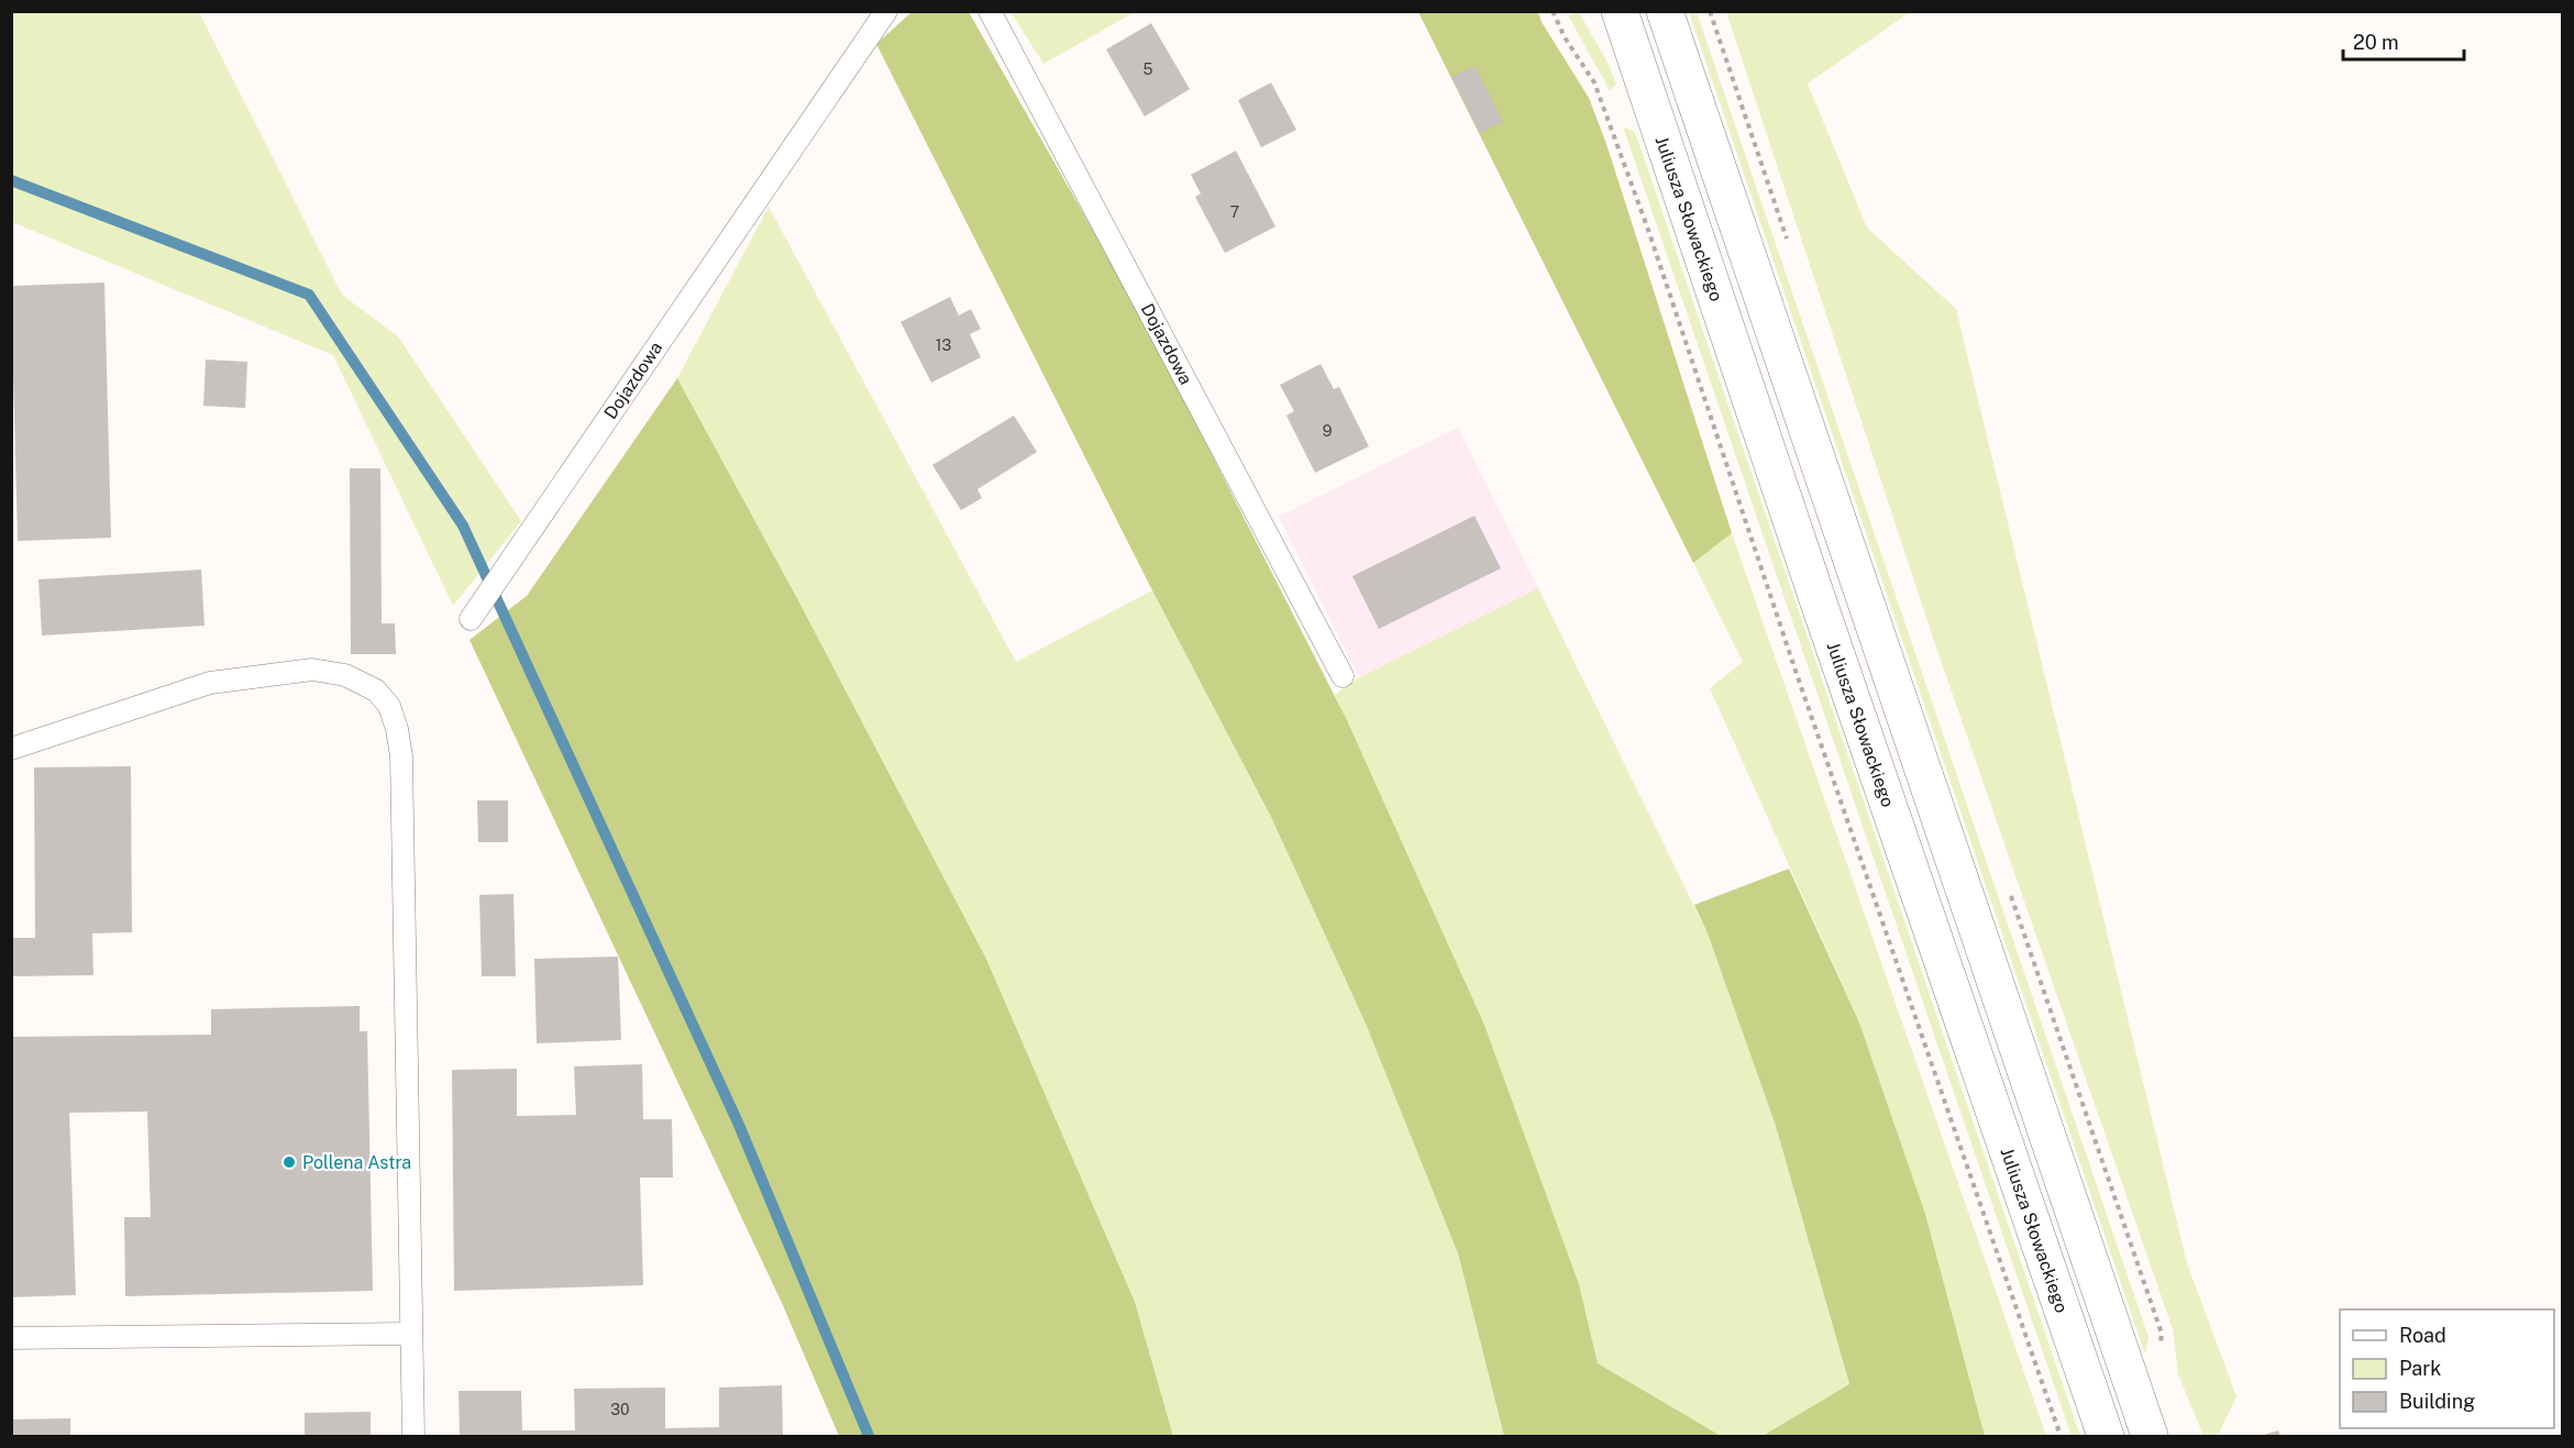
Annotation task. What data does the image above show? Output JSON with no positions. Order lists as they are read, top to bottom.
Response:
{
  "streets": {
    "main road": ["Juliusza Słowackiego"],
    "lane": ["Dojazdowa"]
  },
  "places": ["Pollena Astra"],
  "house_numbers": [
    "5",
    "7",
    "13",
    "9",
    "30"
  ],
  "legend": ["Road", "Park", "Building"],
  "scale_bar": "20 m"
}
